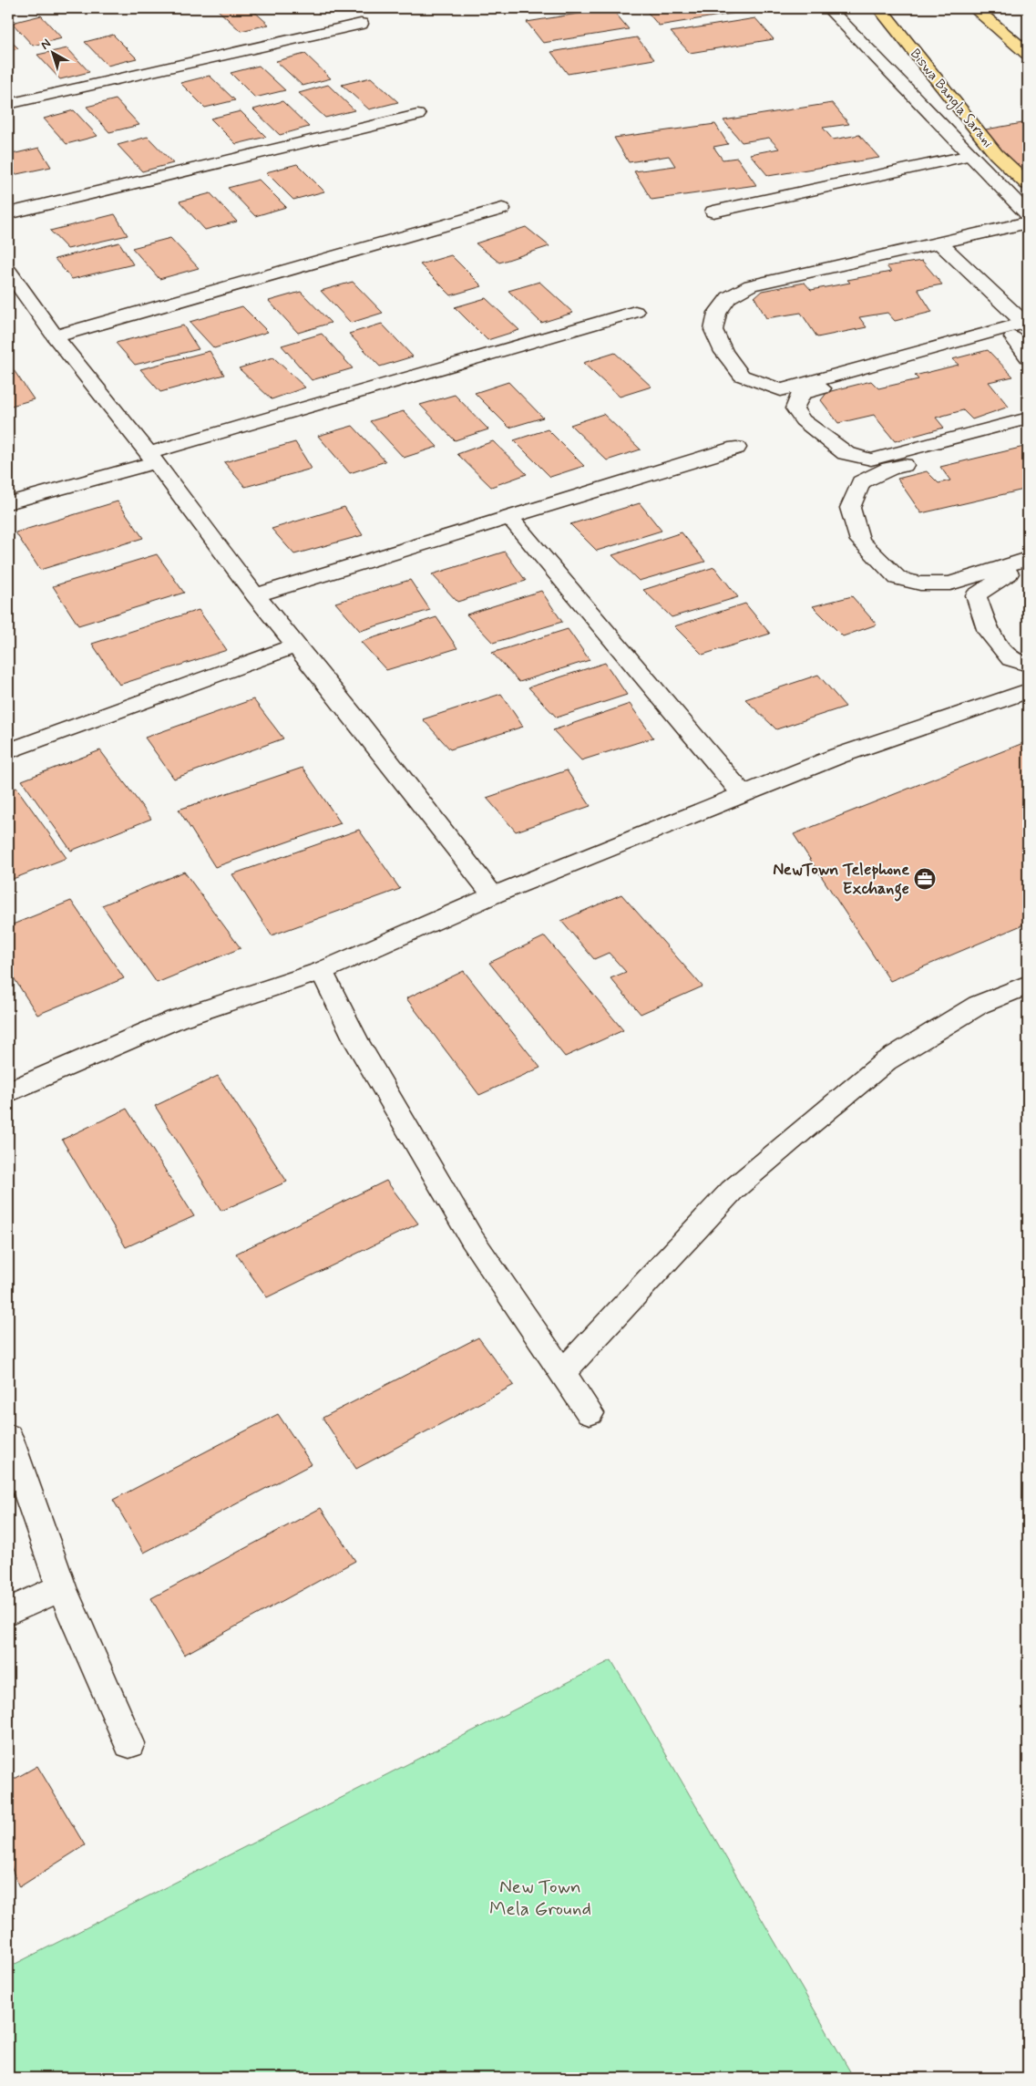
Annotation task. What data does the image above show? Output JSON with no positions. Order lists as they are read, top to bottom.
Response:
{
  "streets": {
    "main road": ["Biswa Bangla Sarani"]
  },
  "parks": ["New Town Mela Ground"],
  "places": {
    "office": ["NewTown Telephone Exchange"]
  },
  "north": "top left"
}
